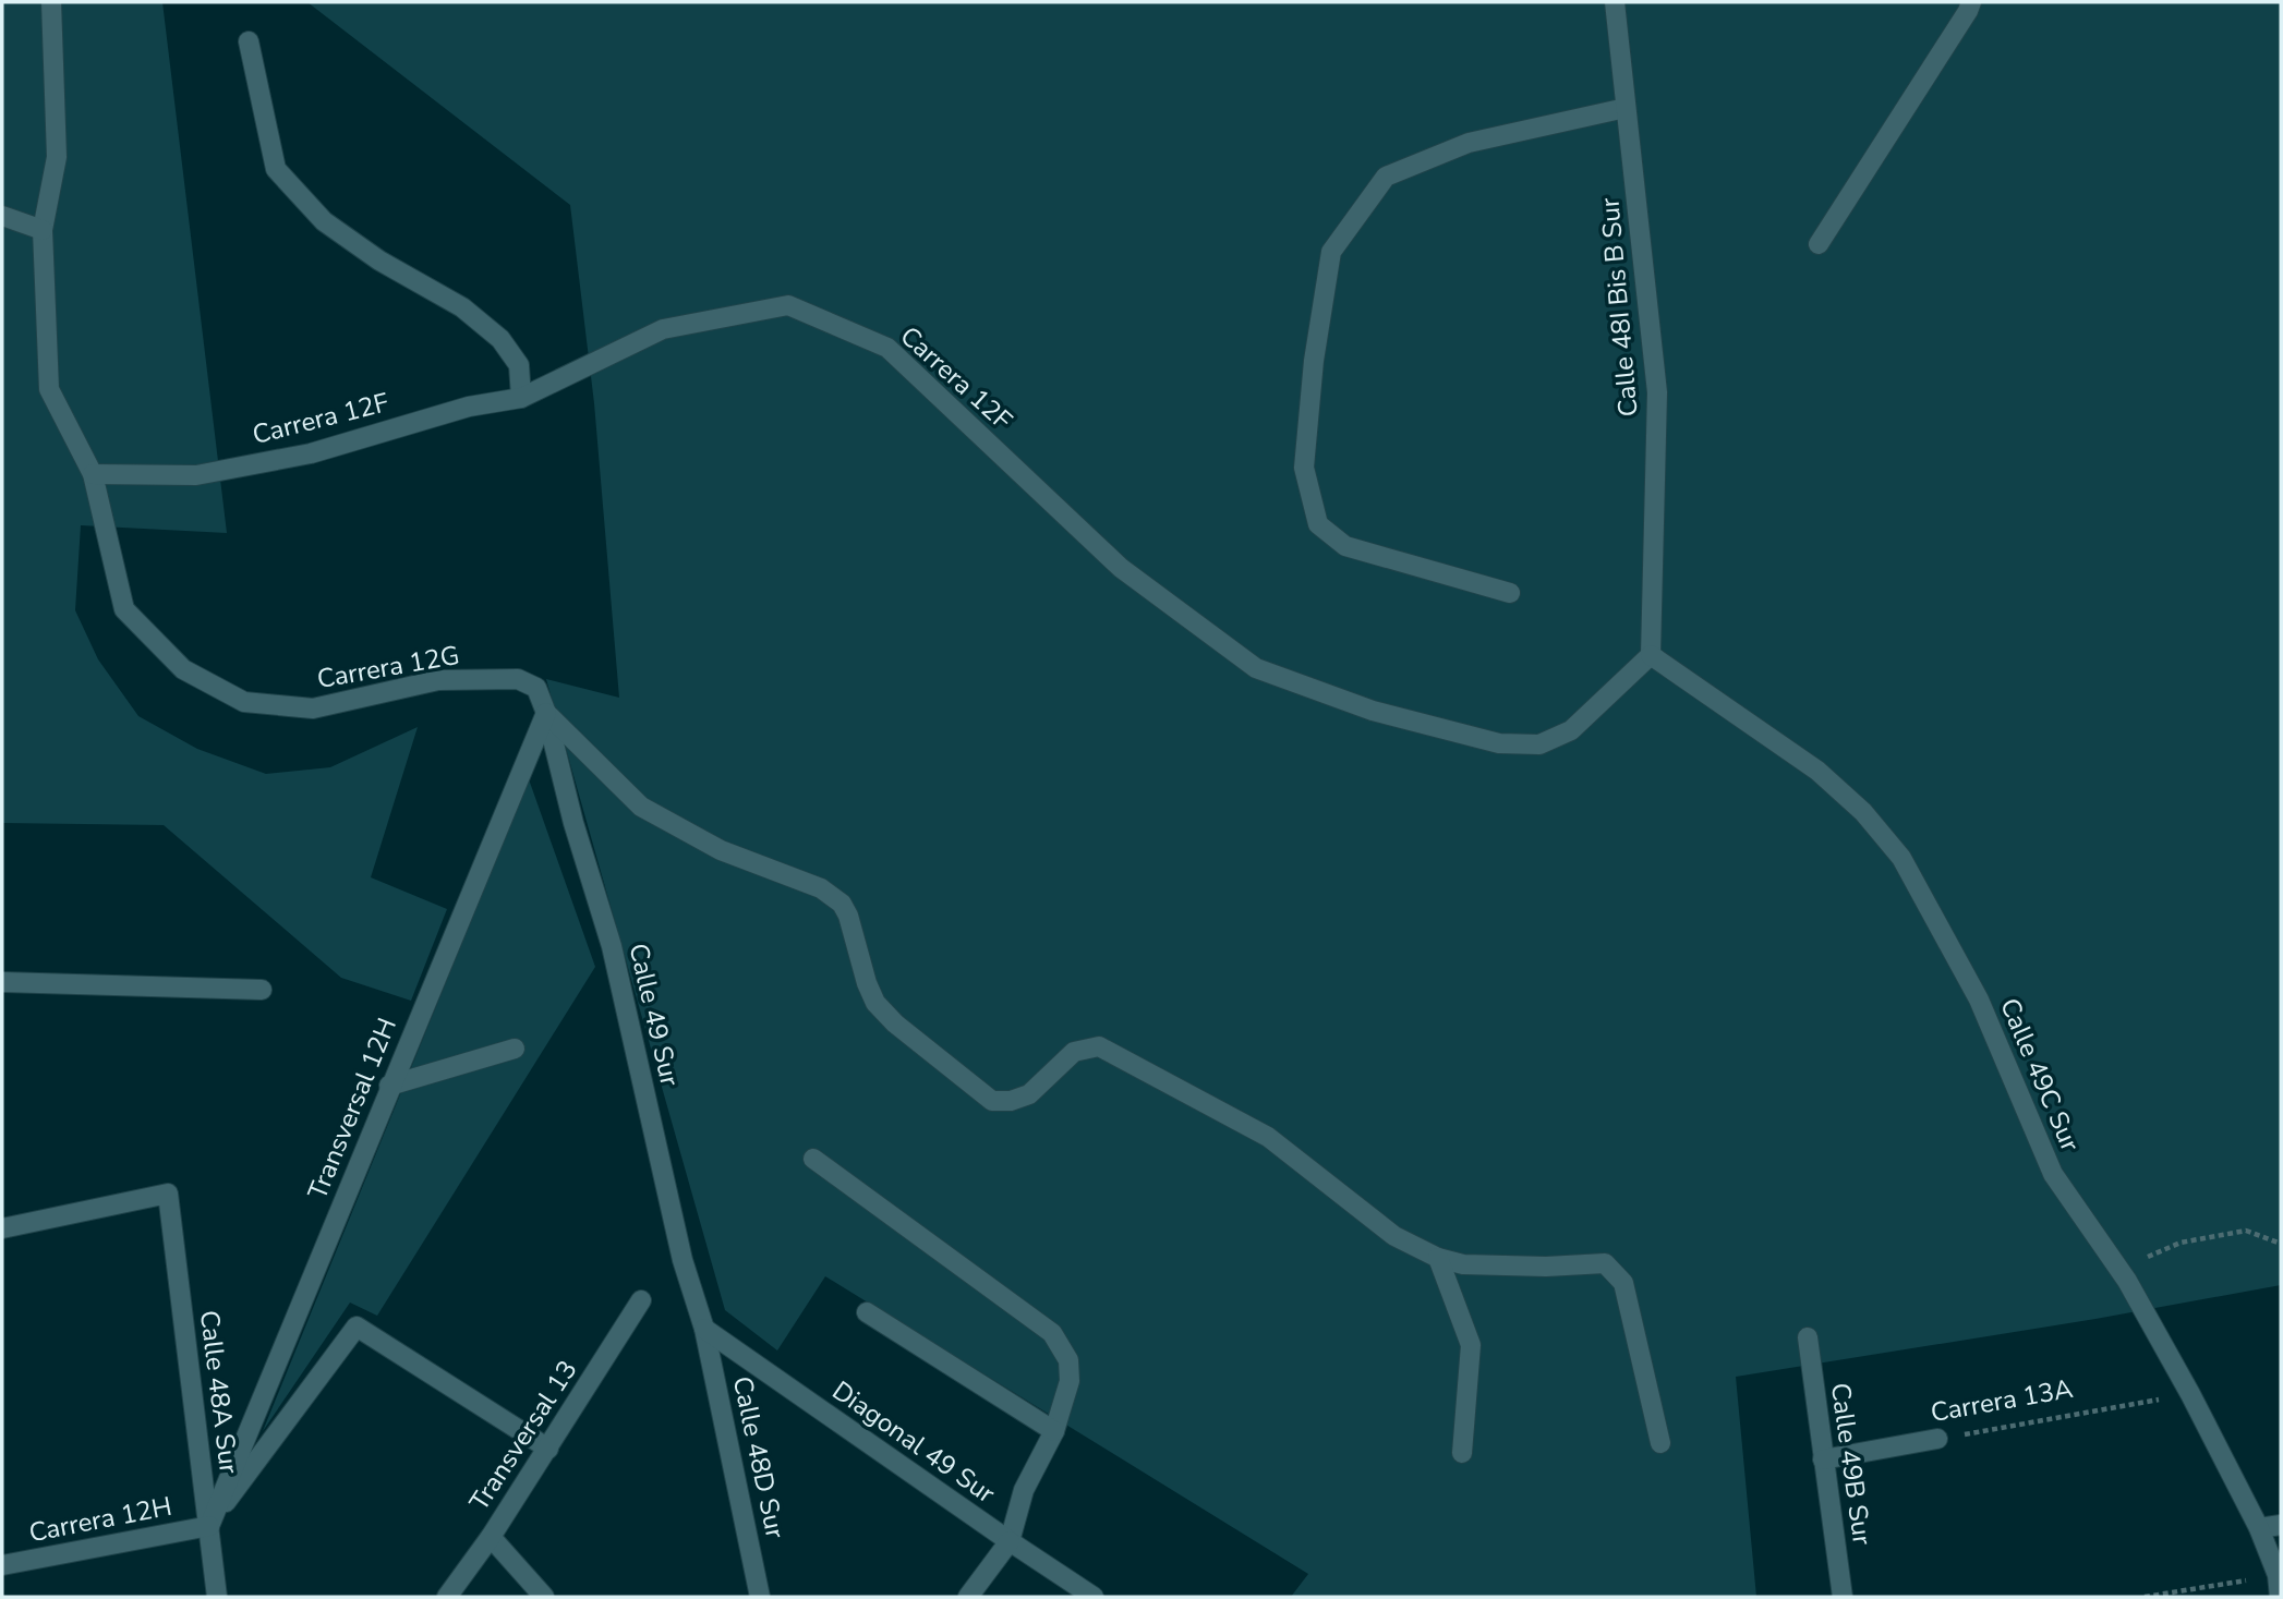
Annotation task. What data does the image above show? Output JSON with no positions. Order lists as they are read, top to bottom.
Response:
{
  "streets": {
    "street": [
      "Calle 48I Bis B Sur",
      "Carrera 12F",
      "Carrera 12G",
      "Calle 49 Sur",
      "Calle 49C Sur",
      "Transversal 12H",
      "Calle 48A Sur",
      "Carrera 13A",
      "Transversal 13",
      "Diagonal 49 Sur",
      "Calle 48D Sur",
      "Calle 49B Sur",
      "Carrera 12H"
    ]
  },
  "crossings": [
    ["Calle 48I Bis B Sur", "Carrera 12F"],
    ["Calle 48I Bis B Sur", "Calle 49C Sur"],
    ["Carrera 12F", "Carrera 12G"],
    ["Carrera 12F", "Calle 49C Sur"],
    ["Carrera 12G", "Calle 49 Sur"],
    ["Carrera 12G", "Transversal 12H"],
    ["Calle 49 Sur", "Transversal 12H"],
    ["Calle 49 Sur", "Diagonal 49 Sur"],
    ["Calle 49 Sur", "Calle 48D Sur"],
    ["Calle 49C Sur", "Carrera 13A"],
    ["Transversal 12H", "Calle 48A Sur"],
    ["Transversal 12H", "Carrera 12H"],
    ["Calle 48A Sur", "Carrera 12H"],
    ["Carrera 13A", "Calle 49B Sur"],
    ["Diagonal 49 Sur", "Calle 48D Sur"]
  ]
}
